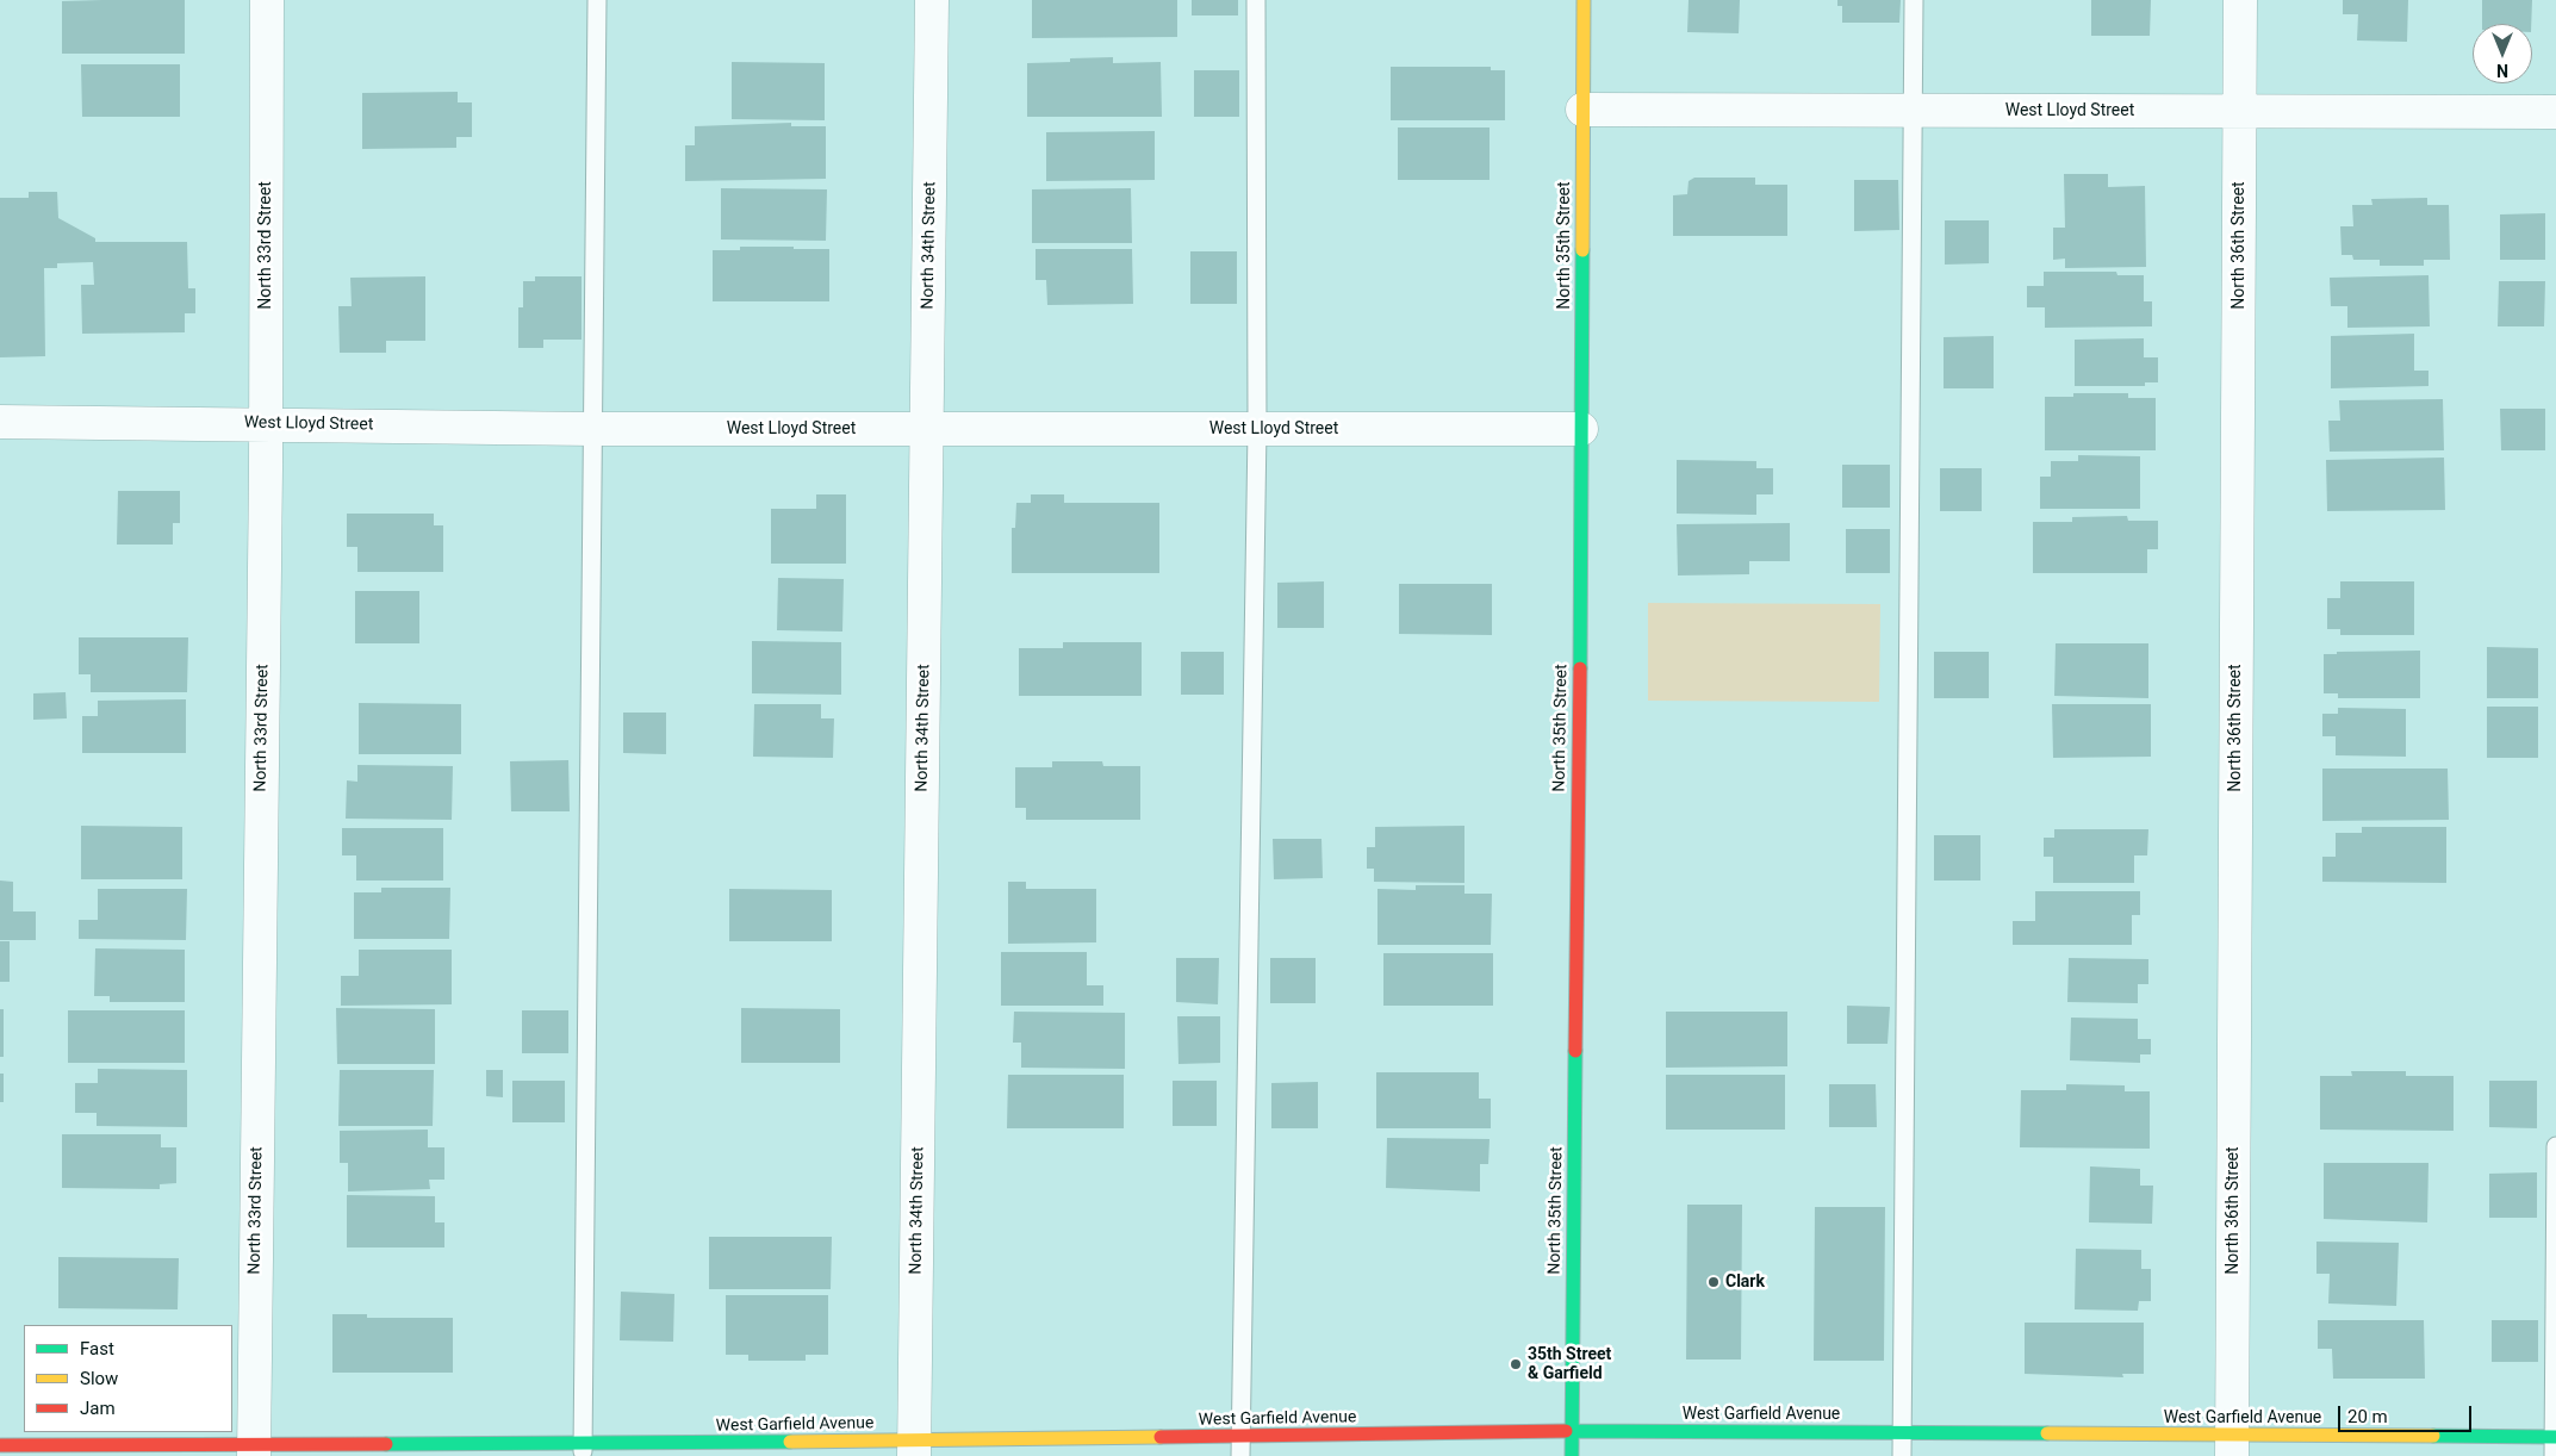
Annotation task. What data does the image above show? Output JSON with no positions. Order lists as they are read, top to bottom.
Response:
{
  "streets": {
    "street": [
      "West Lloyd Street",
      "North 33rd Street",
      "North 34th Street",
      "North 35th Street",
      "North 36th Street",
      "West Garfield Avenue"
    ]
  },
  "crossings": [
    ["West Lloyd Street", "North 33rd Street"],
    ["West Lloyd Street", "North 34th Street"],
    ["West Lloyd Street", "North 35th Street"],
    ["West Lloyd Street", "North 36th Street"],
    ["North 33rd Street", "West Garfield Avenue"],
    ["North 34th Street", "West Garfield Avenue"],
    ["North 35th Street", "West Garfield Avenue"],
    ["North 36th Street", "West Garfield Avenue"]
  ],
  "places": ["Clark", "35th Street & Garfield"],
  "legend": ["Fast", "Slow", "Jam"],
  "scale_bar": "20 m",
  "north": "bottom"
}
